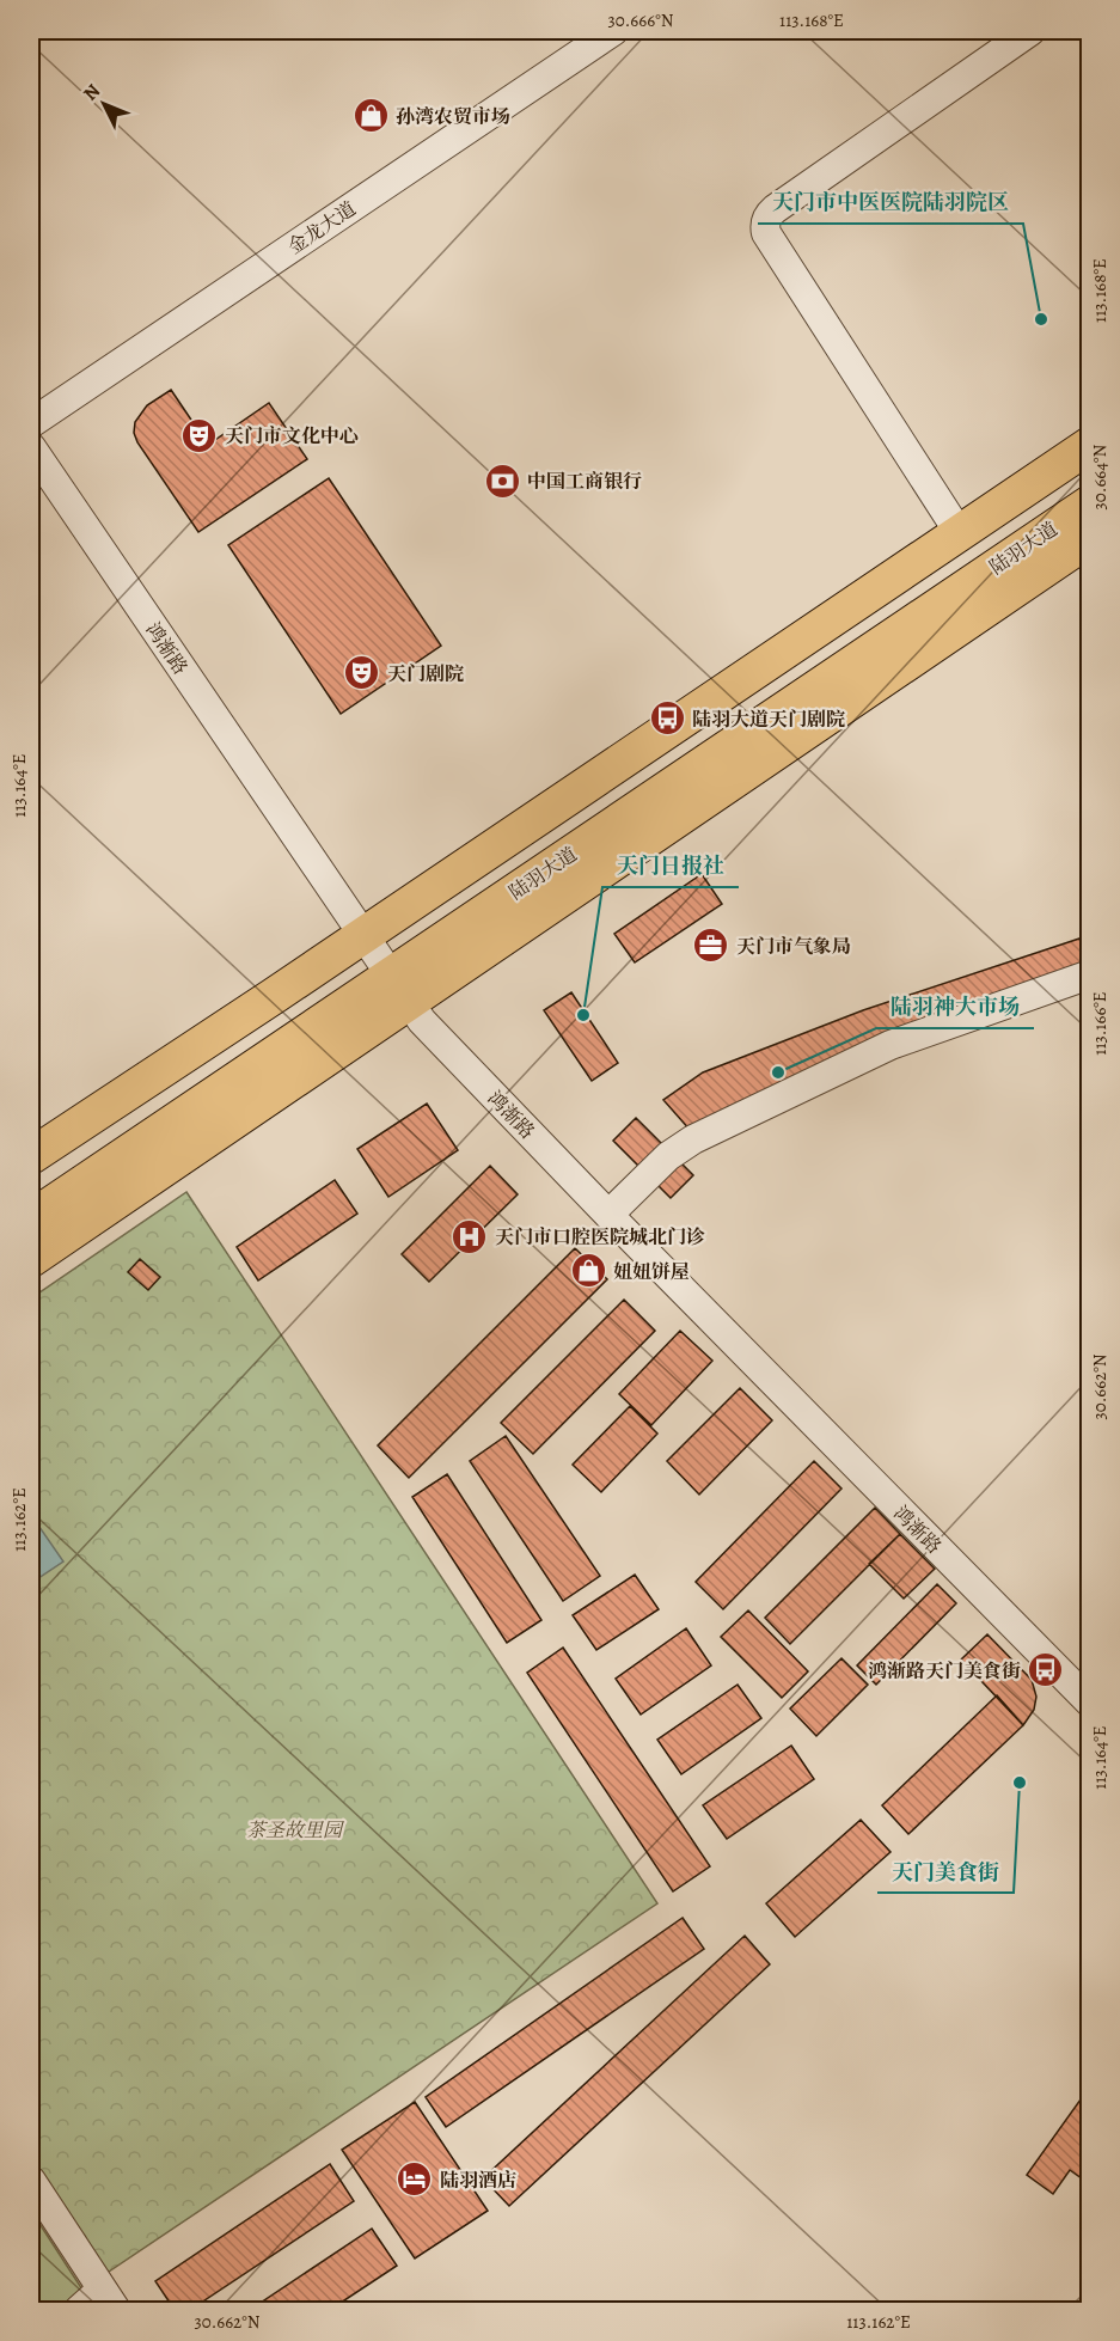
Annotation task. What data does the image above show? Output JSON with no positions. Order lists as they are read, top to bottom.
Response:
{
  "streets": {
    "main road": ["陆羽大道"],
    "street": ["金龙大道", "鸿渐路"]
  },
  "crossings": [
    ["陆羽大道", "鸿渐路"]
  ],
  "parks": ["茶圣故里园"],
  "places": {
    "shop": ["孙湾农贸市场", "妞妞饼屋"],
    "other": [
      "天门市中医医院陆羽院区",
      "天门日报社",
      "陆羽神大市场",
      "天门美食街"
    ],
    "theatre": ["天门市文化中心", "天门剧院"],
    "bank": ["中国工商银行"],
    "bus stop": ["陆羽大道天门剧院", "鸿渐路天门美食街"],
    "office": ["天门市气象局"],
    "hospital": ["天门市口腔医院城北门诊"],
    "hotel": ["陆羽酒店"]
  },
  "north": "top left",
  "coordinates": [
    "30.666°N",
    "113.168°E",
    "30.664°N",
    "113.164°E",
    "113.166°E",
    "30.662°N",
    "113.162°E"
  ]
}
